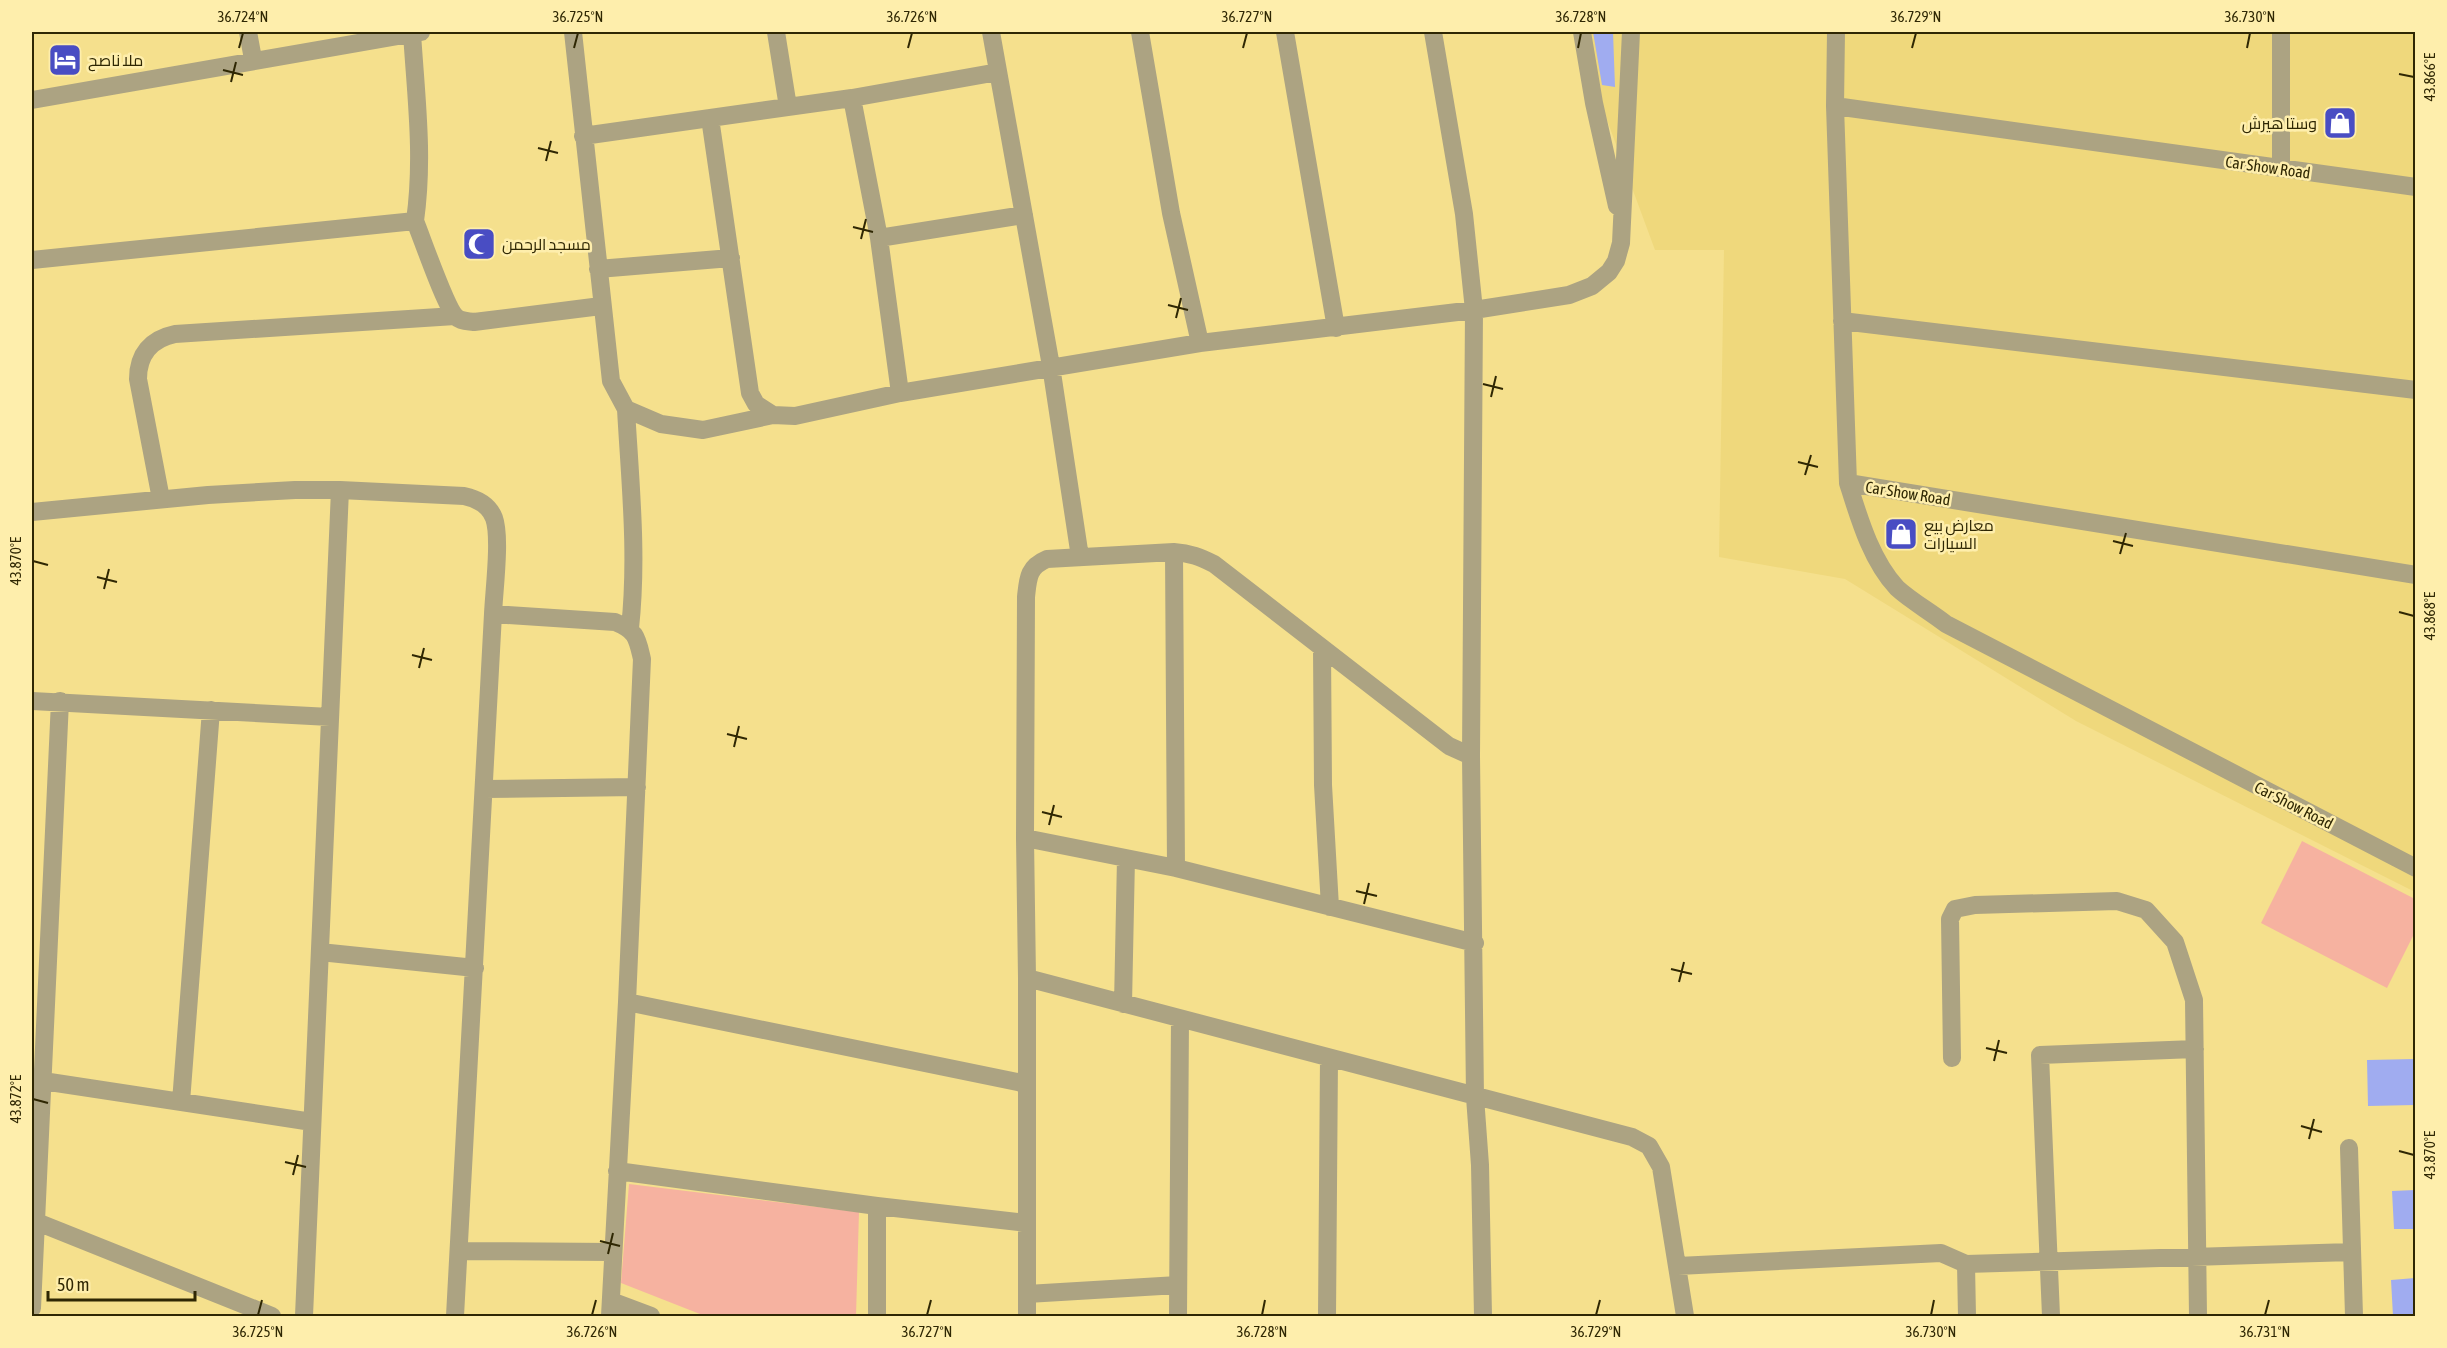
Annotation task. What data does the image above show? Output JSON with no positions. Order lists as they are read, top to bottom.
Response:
{
  "streets": {
    "street": ["Car Show Road"]
  },
  "places": {
    "hotel": ["ملا ناصح"],
    "shop": ["وستا هيرش", "معارض بيع السيارات"],
    "mosque": ["مسجد الرحمن"]
  },
  "scale_bar": "50 m",
  "coordinates": [
    "36.724°N",
    "36.725°N",
    "36.726°N",
    "36.727°N",
    "36.728°N",
    "36.729°N",
    "36.730°N",
    "43.866°E",
    "43.870°E",
    "43.868°E",
    "43.872°E",
    "36.731°N"
  ]
}
